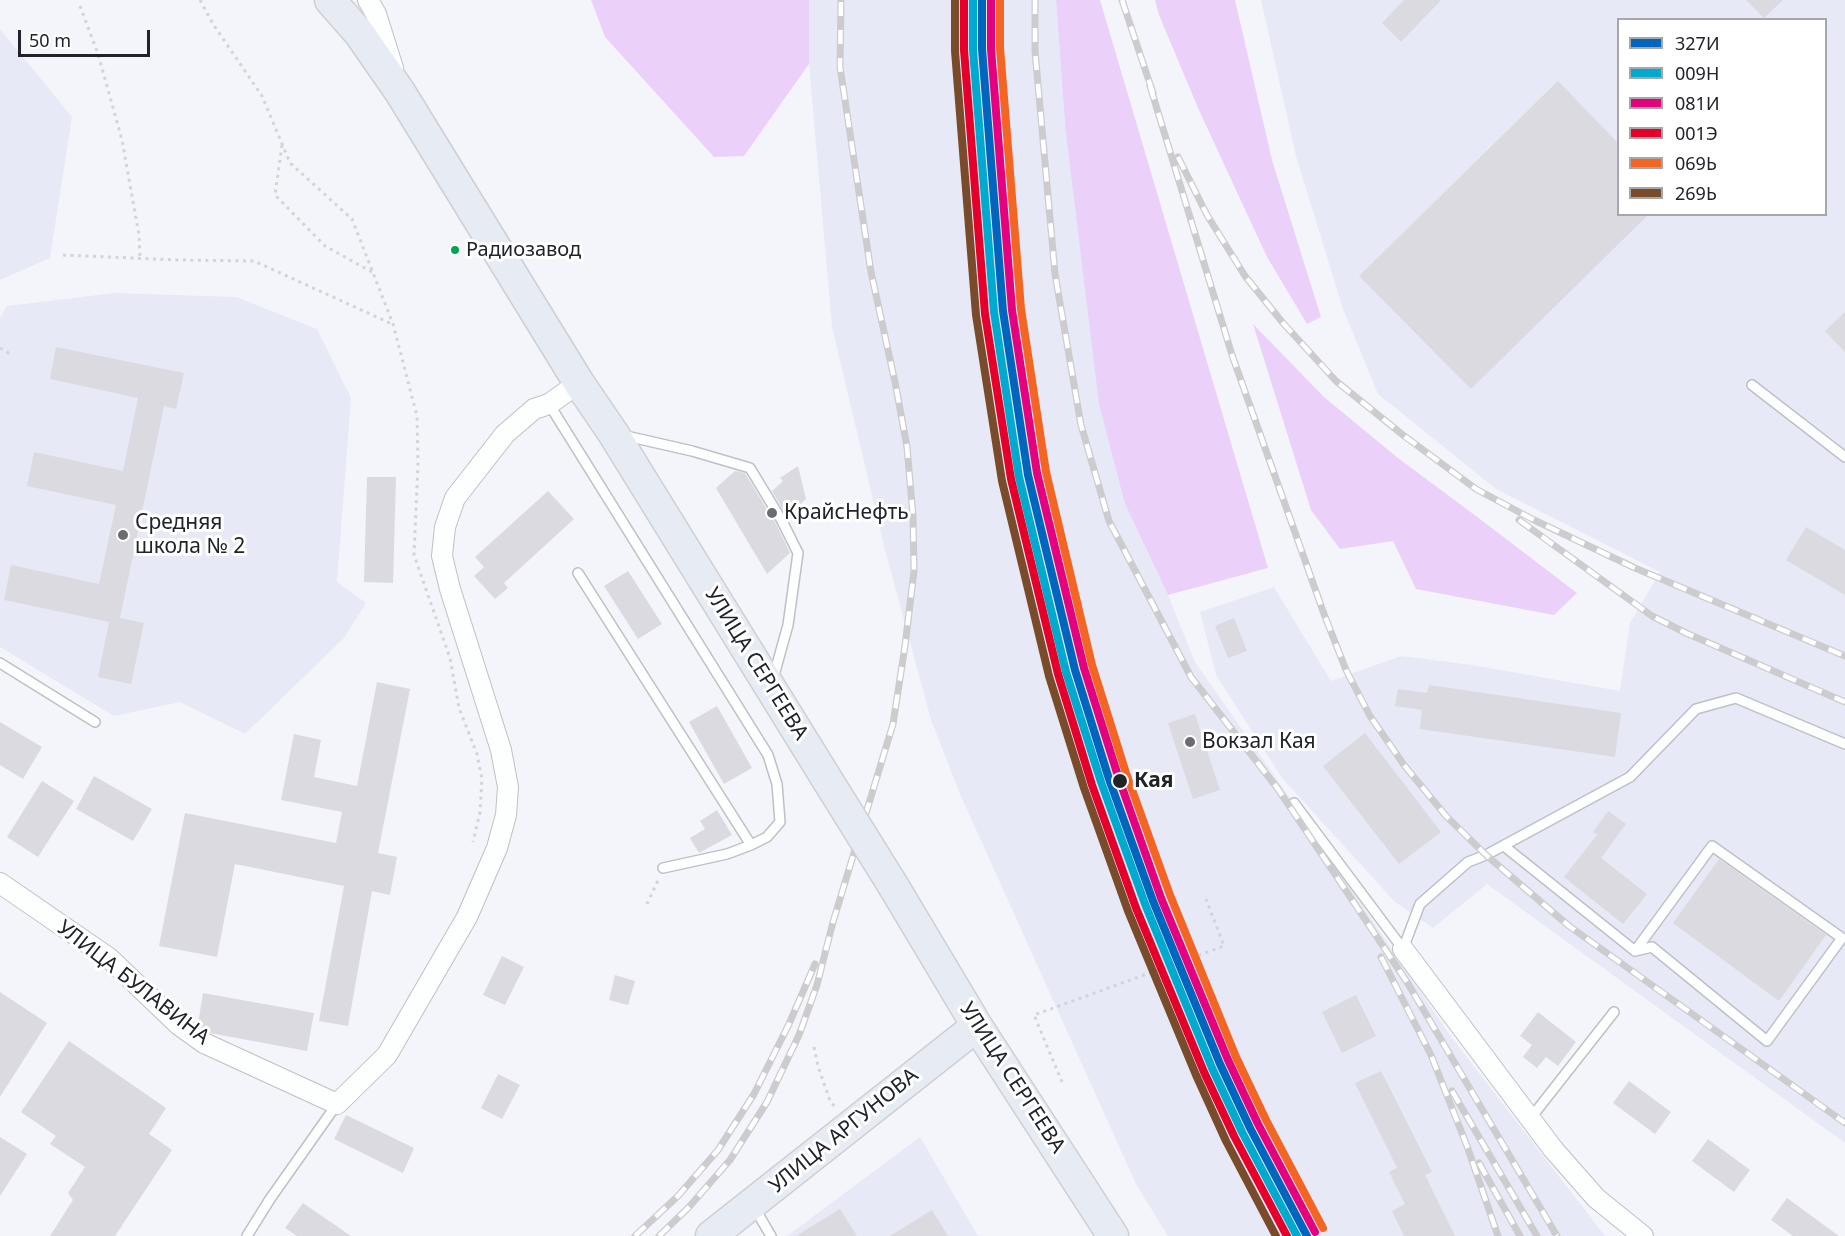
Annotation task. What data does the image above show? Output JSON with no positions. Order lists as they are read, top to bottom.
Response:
{
  "streets": {
    "main road": ["УЛИЦА СЕРГЕЕВА", "УЛИЦА АРГУНОВА"],
    "street": ["УЛИЦА БУЛАВИНА"]
  },
  "crossings": [
    ["УЛИЦА СЕРГЕЕВА", "УЛИЦА АРГУНОВА"]
  ],
  "places": [
    "Радиозавод",
    "КрайсНефть",
    "Средняя школа № 2",
    "Вокзал Кая",
    "Кая"
  ],
  "lines": [
    "transit line 327И",
    "transit line 009Н",
    "transit line 081И",
    "transit line 001Э",
    "transit line 069Ь",
    "transit line 269Ь"
  ],
  "legend": [
    "327И",
    "009Н",
    "081И",
    "001Э",
    "069Ь",
    "269Ь"
  ],
  "scale_bar": "50 m"
}
